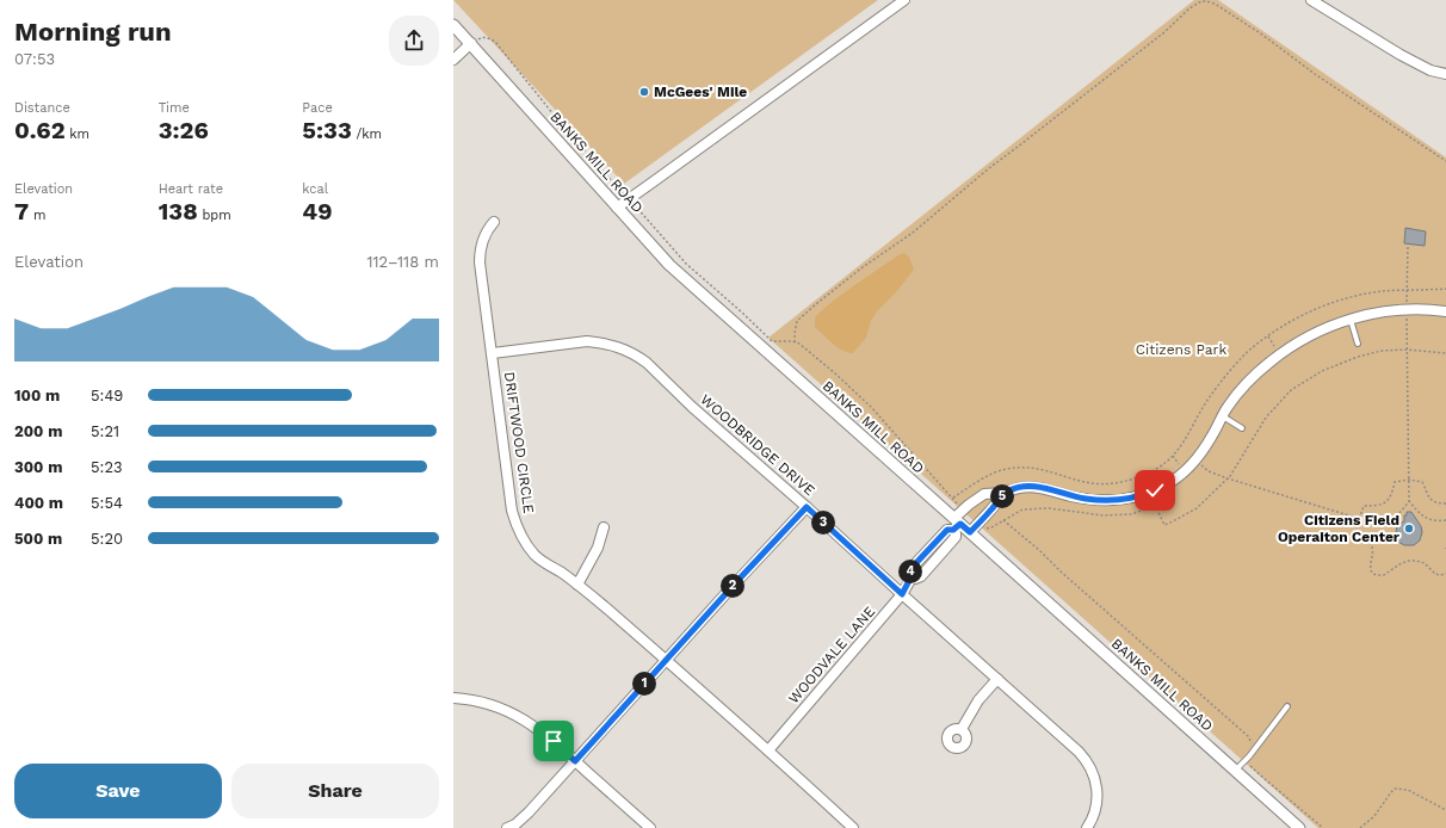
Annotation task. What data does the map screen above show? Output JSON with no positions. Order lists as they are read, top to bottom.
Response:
{
  "streets": {
    "street": [
      "BANKS MILL ROAD",
      "DRIFTWOOD CIRCLE",
      "WOODBRIDGE DRIVE",
      "WOODVALE LANE"
    ]
  },
  "crossings": [
    ["BANKS MILL ROAD", "WOODVALE LANE"],
    ["DRIFTWOOD CIRCLE", "WOODBRIDGE DRIVE"],
    ["WOODBRIDGE DRIVE", "WOODVALE LANE"]
  ],
  "parks": ["Citizens Park"],
  "places": ["McGees' Mile", "Citizens Field Operaiton Center"],
  "page": {
    "heading": ["Morning run", "07:53"],
    "stats": [
      ["Distance", "0.62 km"],
      ["Time", "3:26"],
      ["Pace", "5:33 /km"],
      ["Elevation", "7 m"],
      ["Heart rate", "138 bpm"],
      ["kcal", "49"]
    ],
    "chart": ["Elevation", "112–118 m"],
    "list": [
      {
        "name": "100 m",
        "note": "5:49"
      },
      {
        "name": "200 m",
        "note": "5:21"
      },
      {
        "name": "300 m",
        "note": "5:23"
      },
      {
        "name": "400 m",
        "note": "5:54"
      },
      {
        "name": "500 m",
        "note": "5:20"
      }
    ],
    "pins": [
      "5",
      "3",
      "4",
      "2",
      "1"
    ],
    "buttons": ["Save", "Share"]
  }
}
